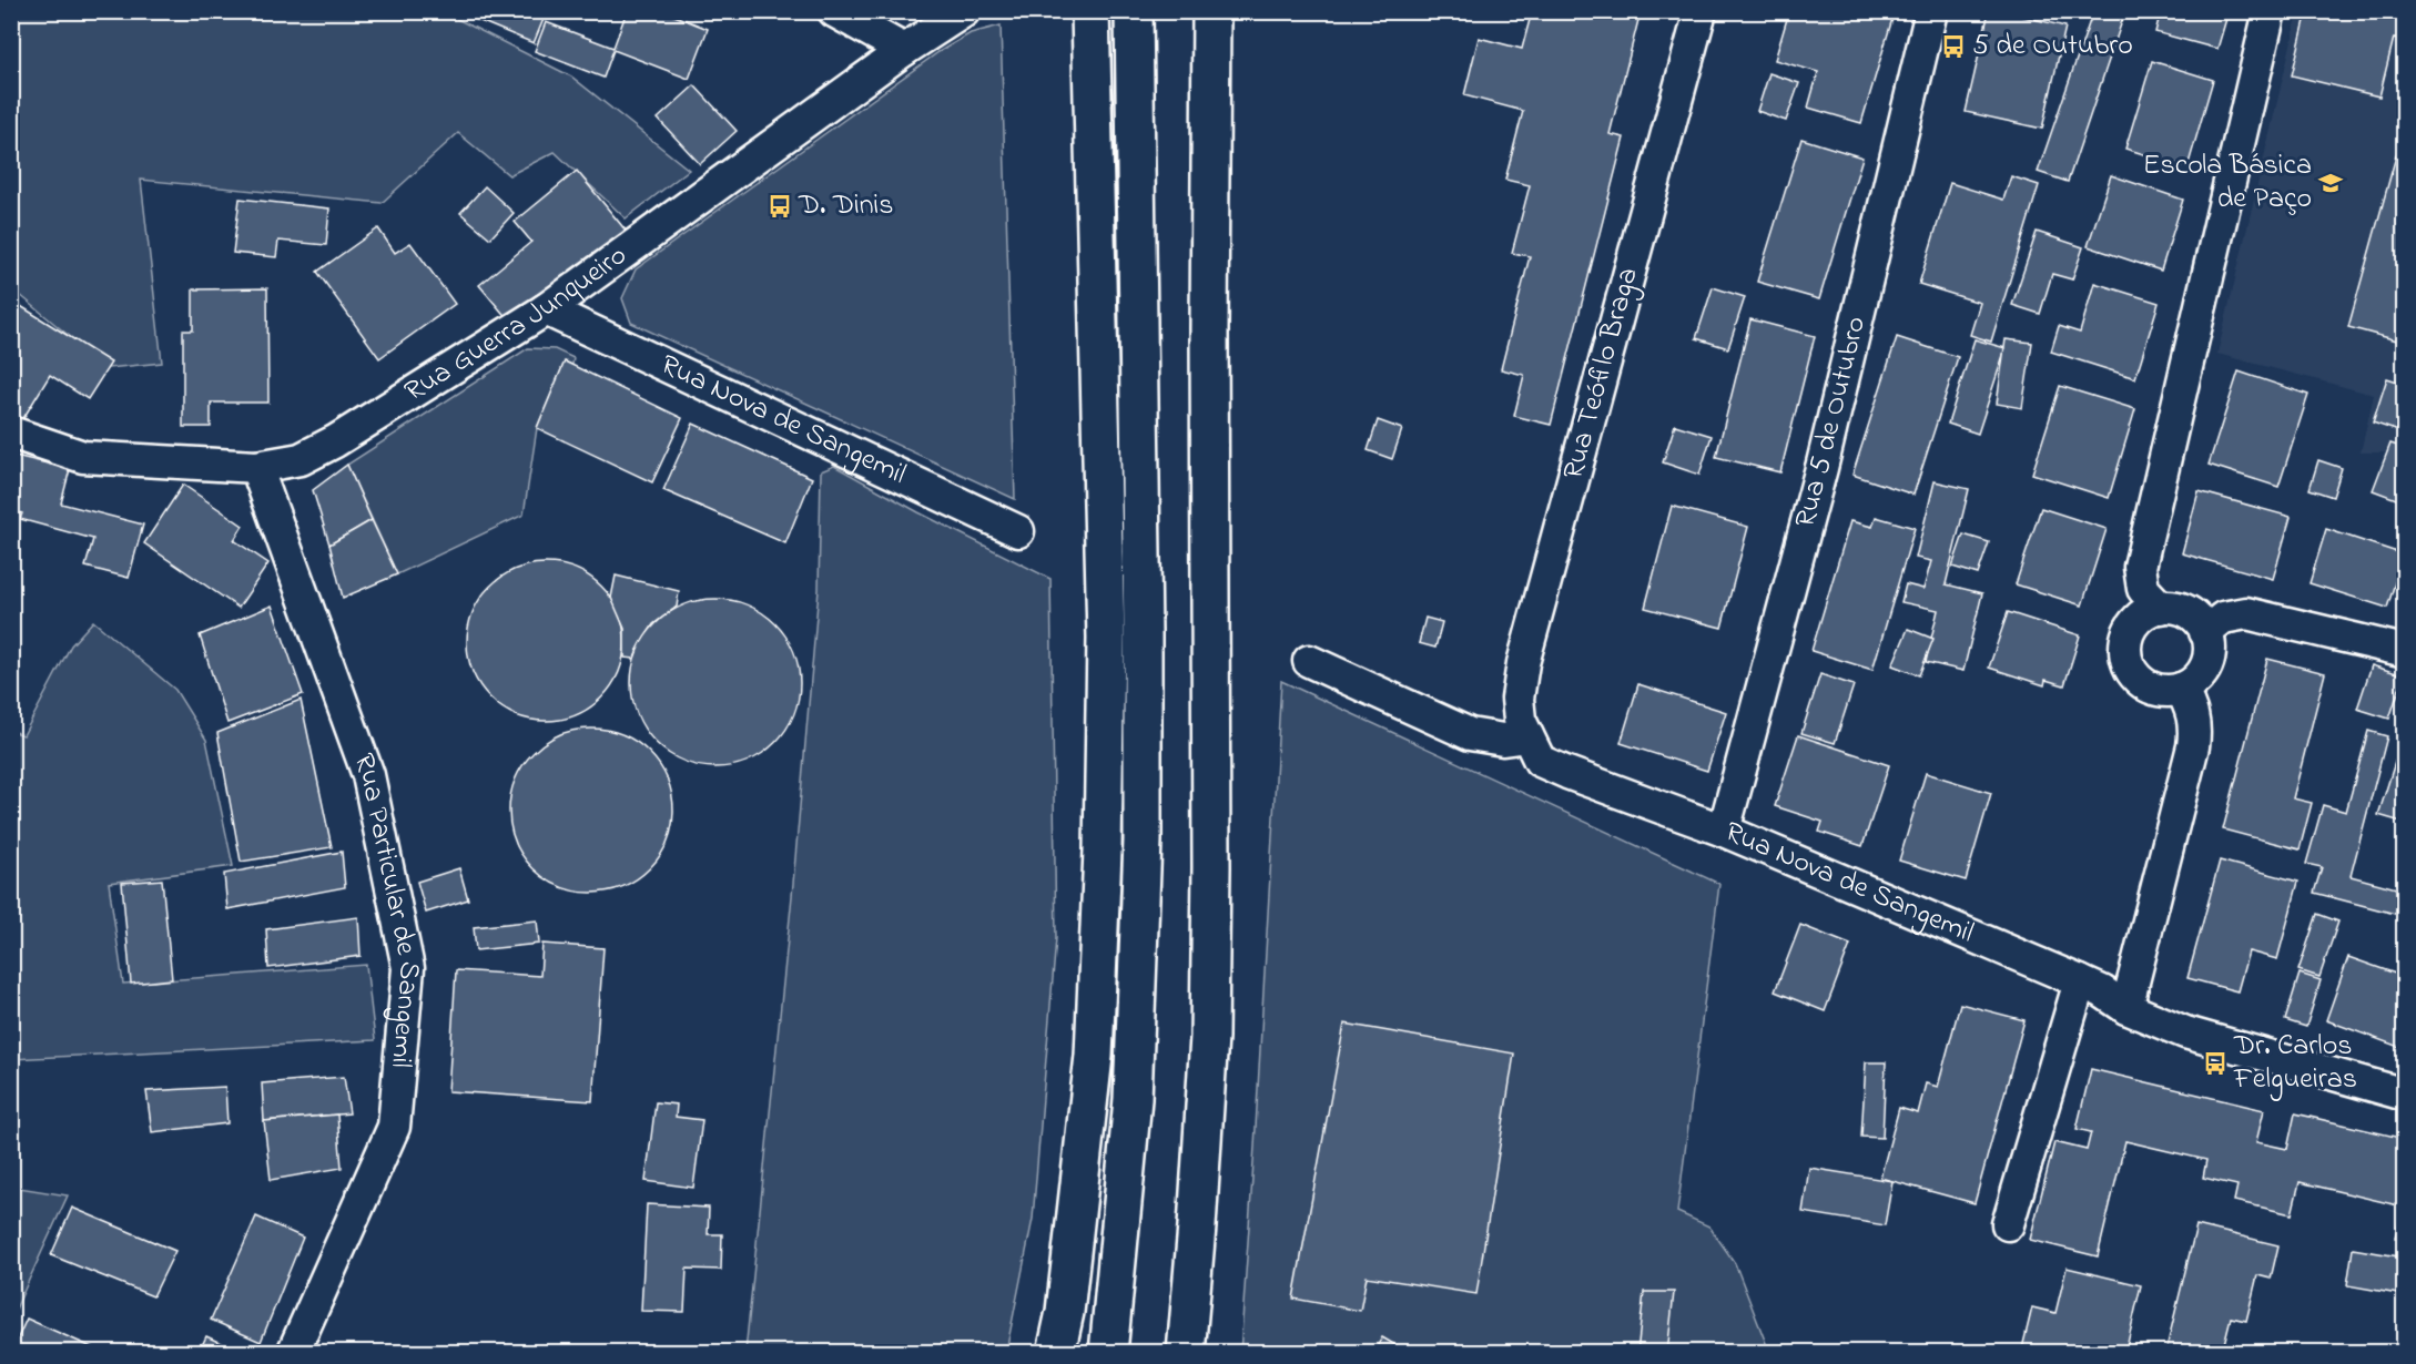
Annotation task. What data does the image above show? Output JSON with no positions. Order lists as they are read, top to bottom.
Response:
{
  "streets": {
    "street": [
      "Rua Guerra Junqueiro",
      "Rua Teófilo Braga",
      "Rua Nova de Sangemil",
      "Rua 5 de Outubro",
      "Rua Particular de Sangemil"
    ]
  },
  "crossings": [
    ["Rua Guerra Junqueiro", "Rua Nova de Sangemil"],
    ["Rua Guerra Junqueiro", "Rua Particular de Sangemil"],
    ["Rua Teófilo Braga", "Rua Nova de Sangemil"],
    ["Rua Nova de Sangemil", "Rua 5 de Outubro"]
  ],
  "places": {
    "bus stop": ["5 de Outubro", "D. Dinis", "Dr. Carlos Felgueiras"],
    "school or university": ["Escola Básica de Paço"]
  }
}
